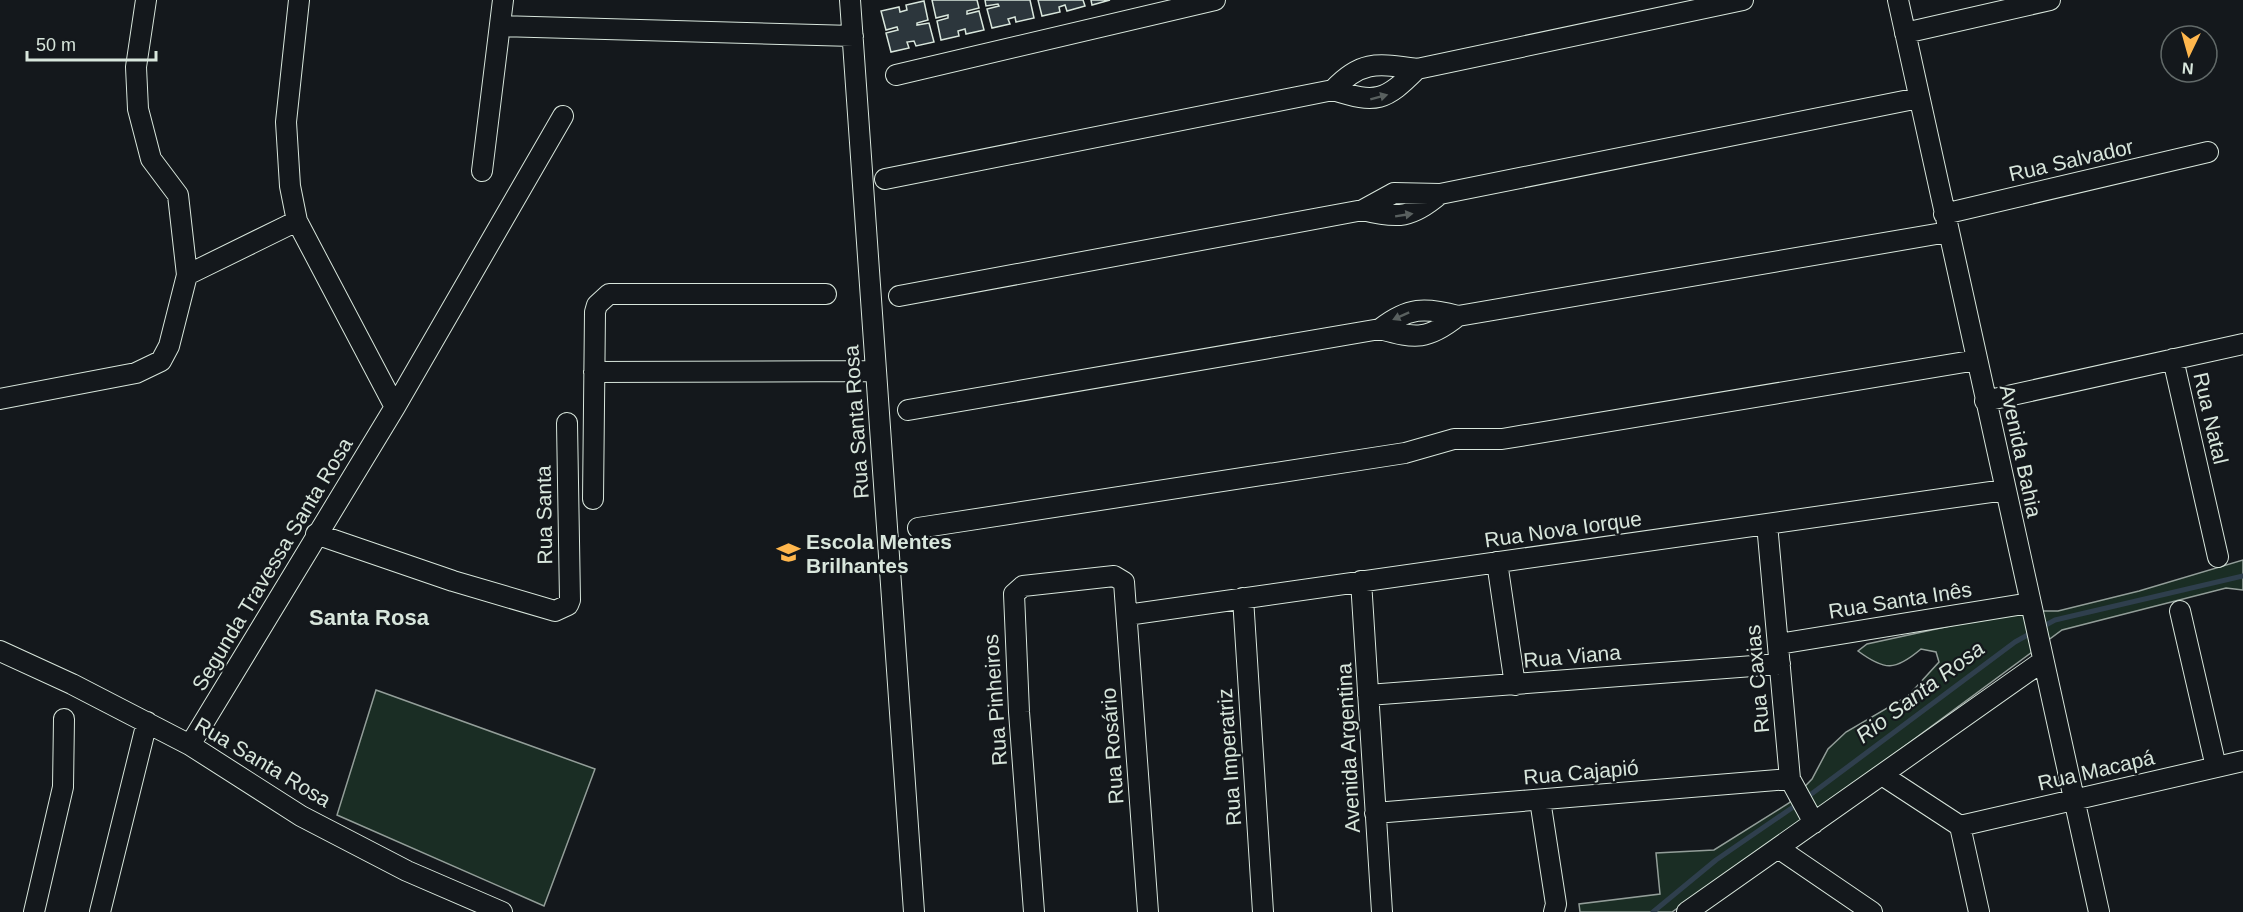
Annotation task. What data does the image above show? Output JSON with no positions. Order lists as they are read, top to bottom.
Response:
{
  "streets": {
    "street": [
      "Rua Salvador",
      "Rua Natal",
      "Rua Santa Rosa",
      "Avenida Bahia",
      "Rua Santa",
      "Rua Nova Iorque",
      "Segunda Travessa Santa Rosa",
      "Rua Santa Inês",
      "Rua Viana",
      "Rua Caxias",
      "Rua Pinheiros",
      "Rua Rosário",
      "Avenida Argentina",
      "Rua Imperatriz",
      "Rua Macapá",
      "Rua Cajapió"
    ]
  },
  "crossings": [
    ["Rua Salvador", "Avenida Bahia"],
    ["Rua Santa Rosa", "Segunda Travessa Santa Rosa"],
    ["Avenida Bahia", "Rua Nova Iorque"],
    ["Avenida Bahia", "Rua Santa Inês"],
    ["Avenida Bahia", "Rua Macapá"],
    ["Rua Santa", "Segunda Travessa Santa Rosa"],
    ["Rua Nova Iorque", "Rua Caxias"],
    ["Rua Nova Iorque", "Rua Rosário"],
    ["Rua Nova Iorque", "Avenida Argentina"],
    ["Rua Nova Iorque", "Rua Imperatriz"],
    ["Rua Santa Inês", "Rua Viana"],
    ["Rua Santa Inês", "Rua Caxias"],
    ["Rua Viana", "Rua Caxias"],
    ["Rua Viana", "Avenida Argentina"],
    ["Rua Caxias", "Rua Cajapió"],
    ["Rua Pinheiros", "Rua Rosário"],
    ["Avenida Argentina", "Rua Cajapió"]
  ],
  "districts": ["Santa Rosa"],
  "water": ["Rio Santa Rosa"],
  "places": {
    "school or university": ["Escola Mentes Brilhantes"]
  },
  "scale_bar": "50 m",
  "north": "bottom"
}
